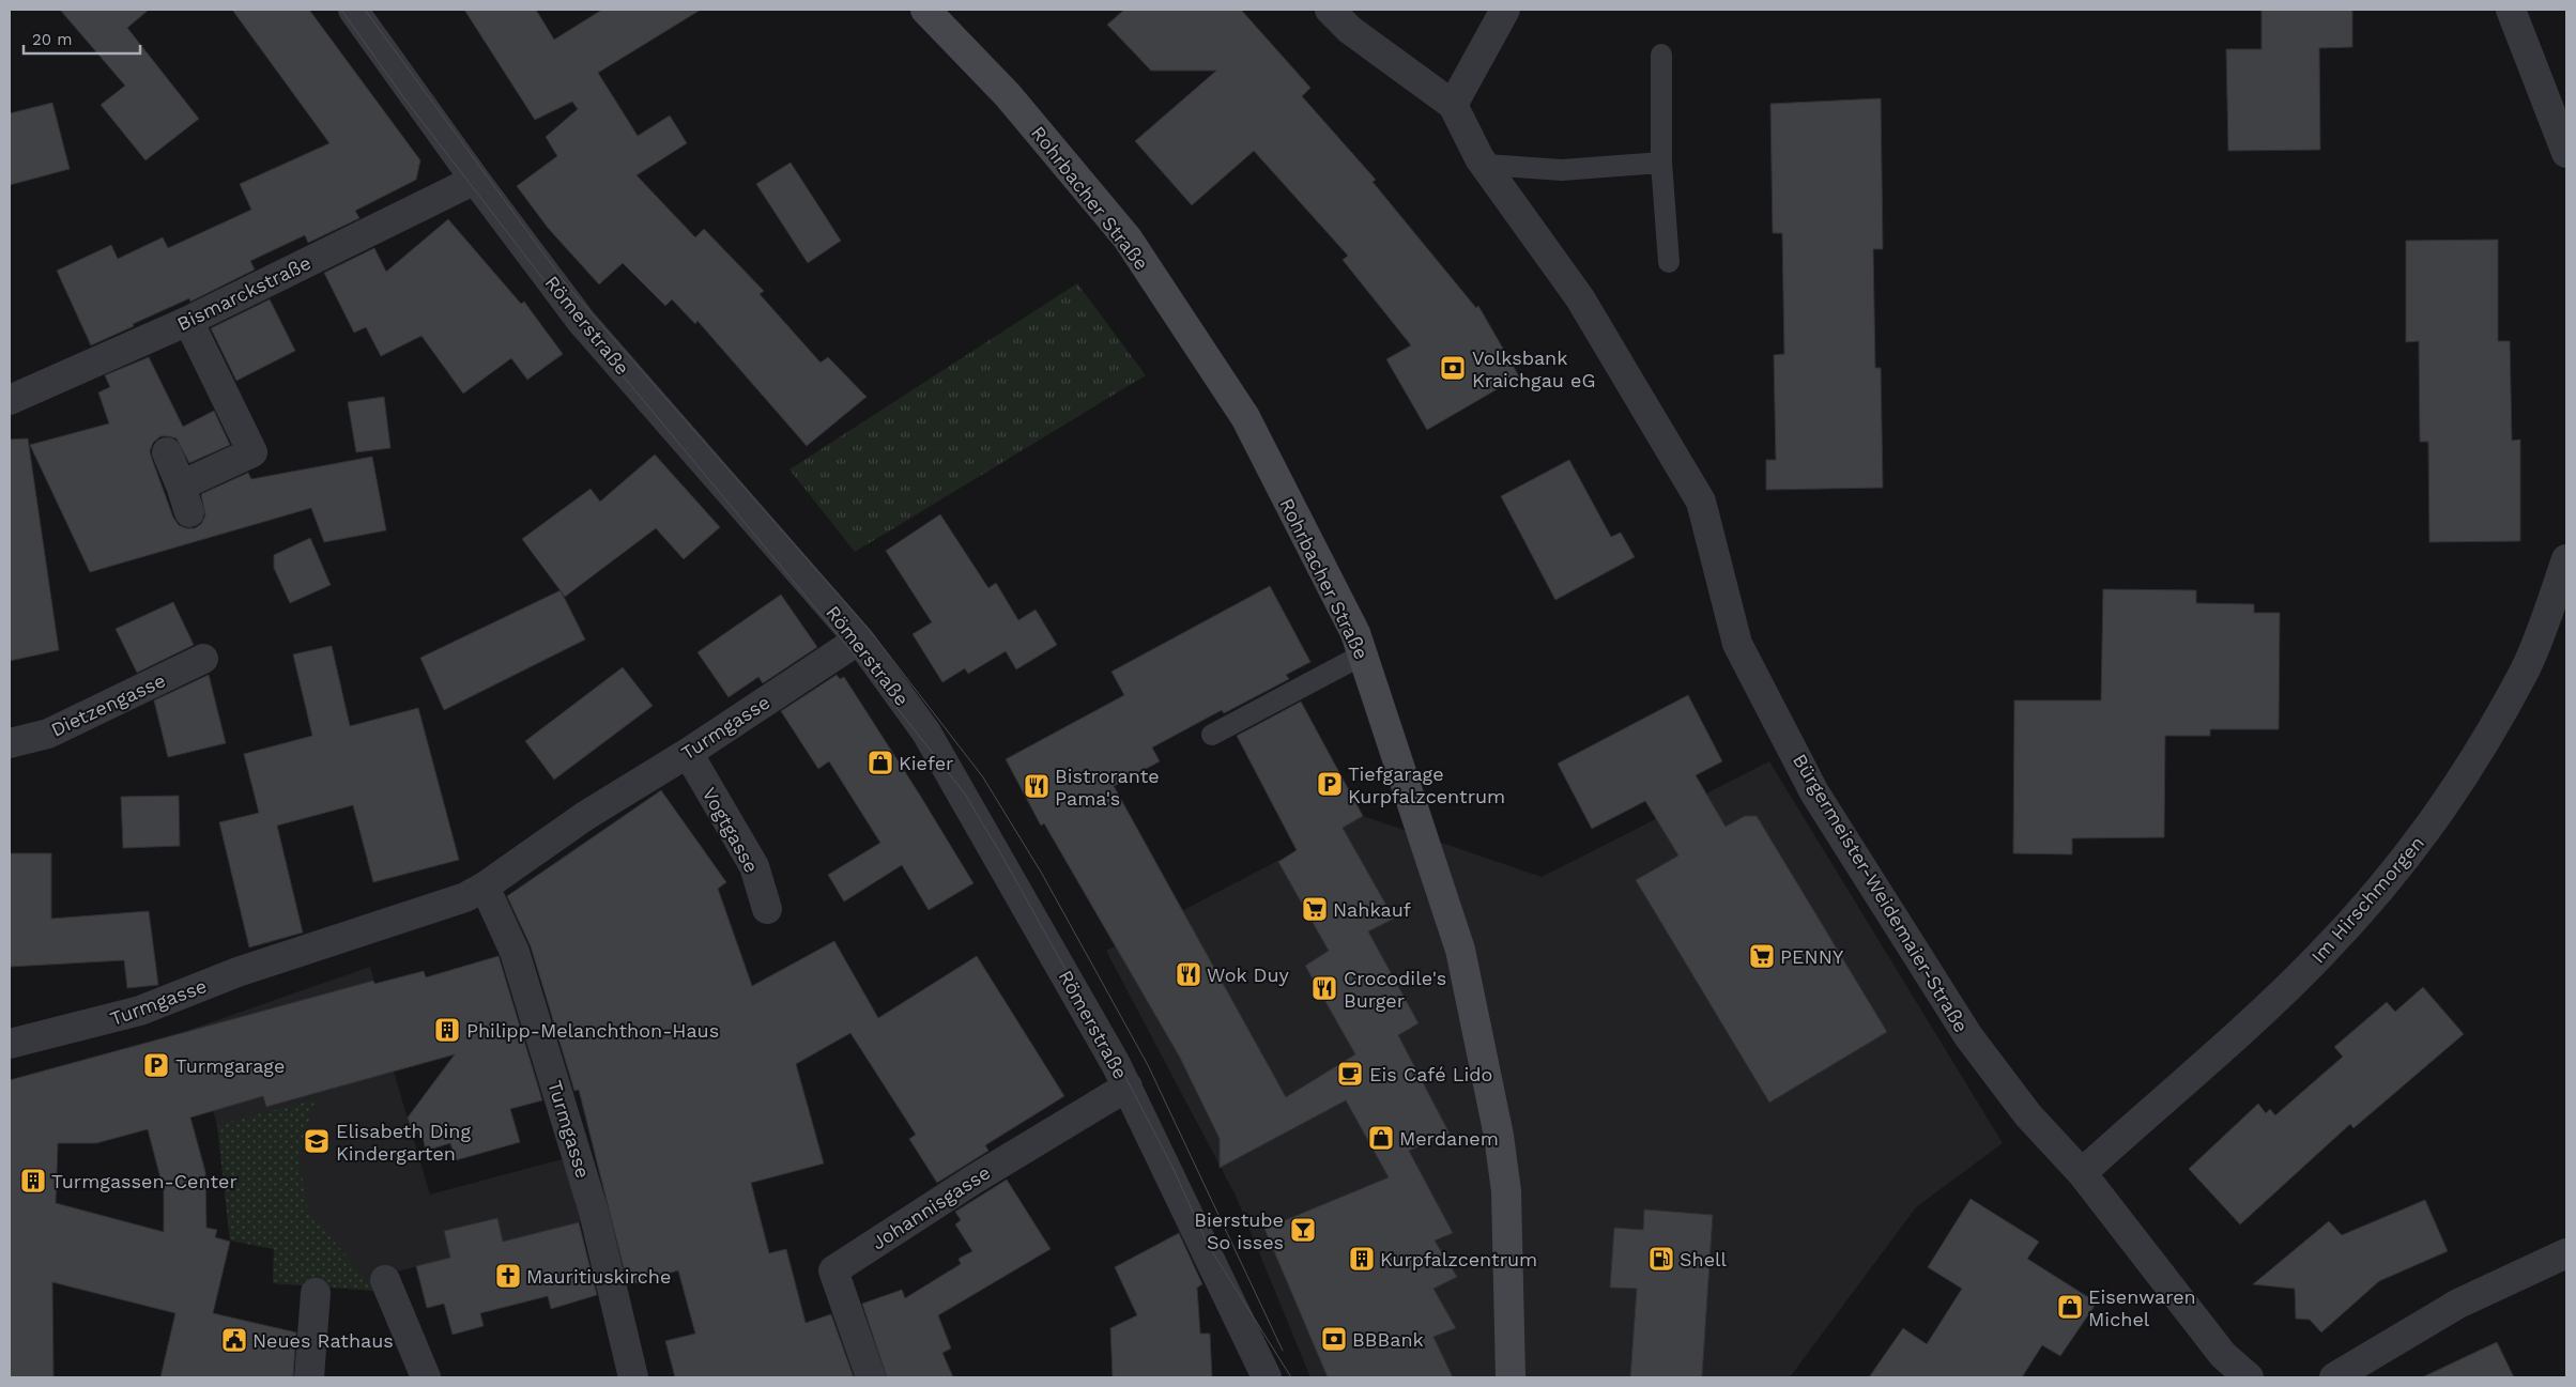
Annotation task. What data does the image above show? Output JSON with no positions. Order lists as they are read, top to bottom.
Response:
{
  "streets": {
    "main road": ["Rohrbacher Straße"],
    "street": [
      "Bismarckstraße",
      "Römerstraße",
      "Dietzengasse",
      "Turmgasse",
      "Vogtgasse",
      "Bürgermeister-Weidemaier-Straße",
      "Im Hirschmorgen",
      "Johannisgasse"
    ]
  },
  "crossings": [
    ["Bismarckstraße", "Römerstraße"],
    ["Römerstraße", "Turmgasse"],
    ["Römerstraße", "Johannisgasse"],
    ["Turmgasse", "Vogtgasse"],
    ["Bürgermeister-Weidemaier-Straße", "Im Hirschmorgen"]
  ],
  "places": {
    "bank": ["Volksbank Kraichgau eG", "BBBank"],
    "shop": ["Kiefer", "Merdanem", "Eisenwaren Michel"],
    "parking": ["Tiefgarage Kurpfalzcentrum", "Turmgarage"],
    "restaurant": ["Bistrorante Pama's", "Wok Duy", "Crocodile's Burger"],
    "supermarket": ["Nahkauf", "PENNY"],
    "building": ["Philipp-Melanchthon-Haus", "Turmgassen-Center", "Kurpfalzcentrum"],
    "cafe": ["Eis Café Lido"],
    "school or university": ["Elisabeth Ding Kindergarten"],
    "bar": ["Bierstube So isses"],
    "fuel station": ["Shell"],
    "church": ["Mauritiuskirche"],
    "public building": ["Neues Rathaus"]
  },
  "scale_bar": "20 m"
}
